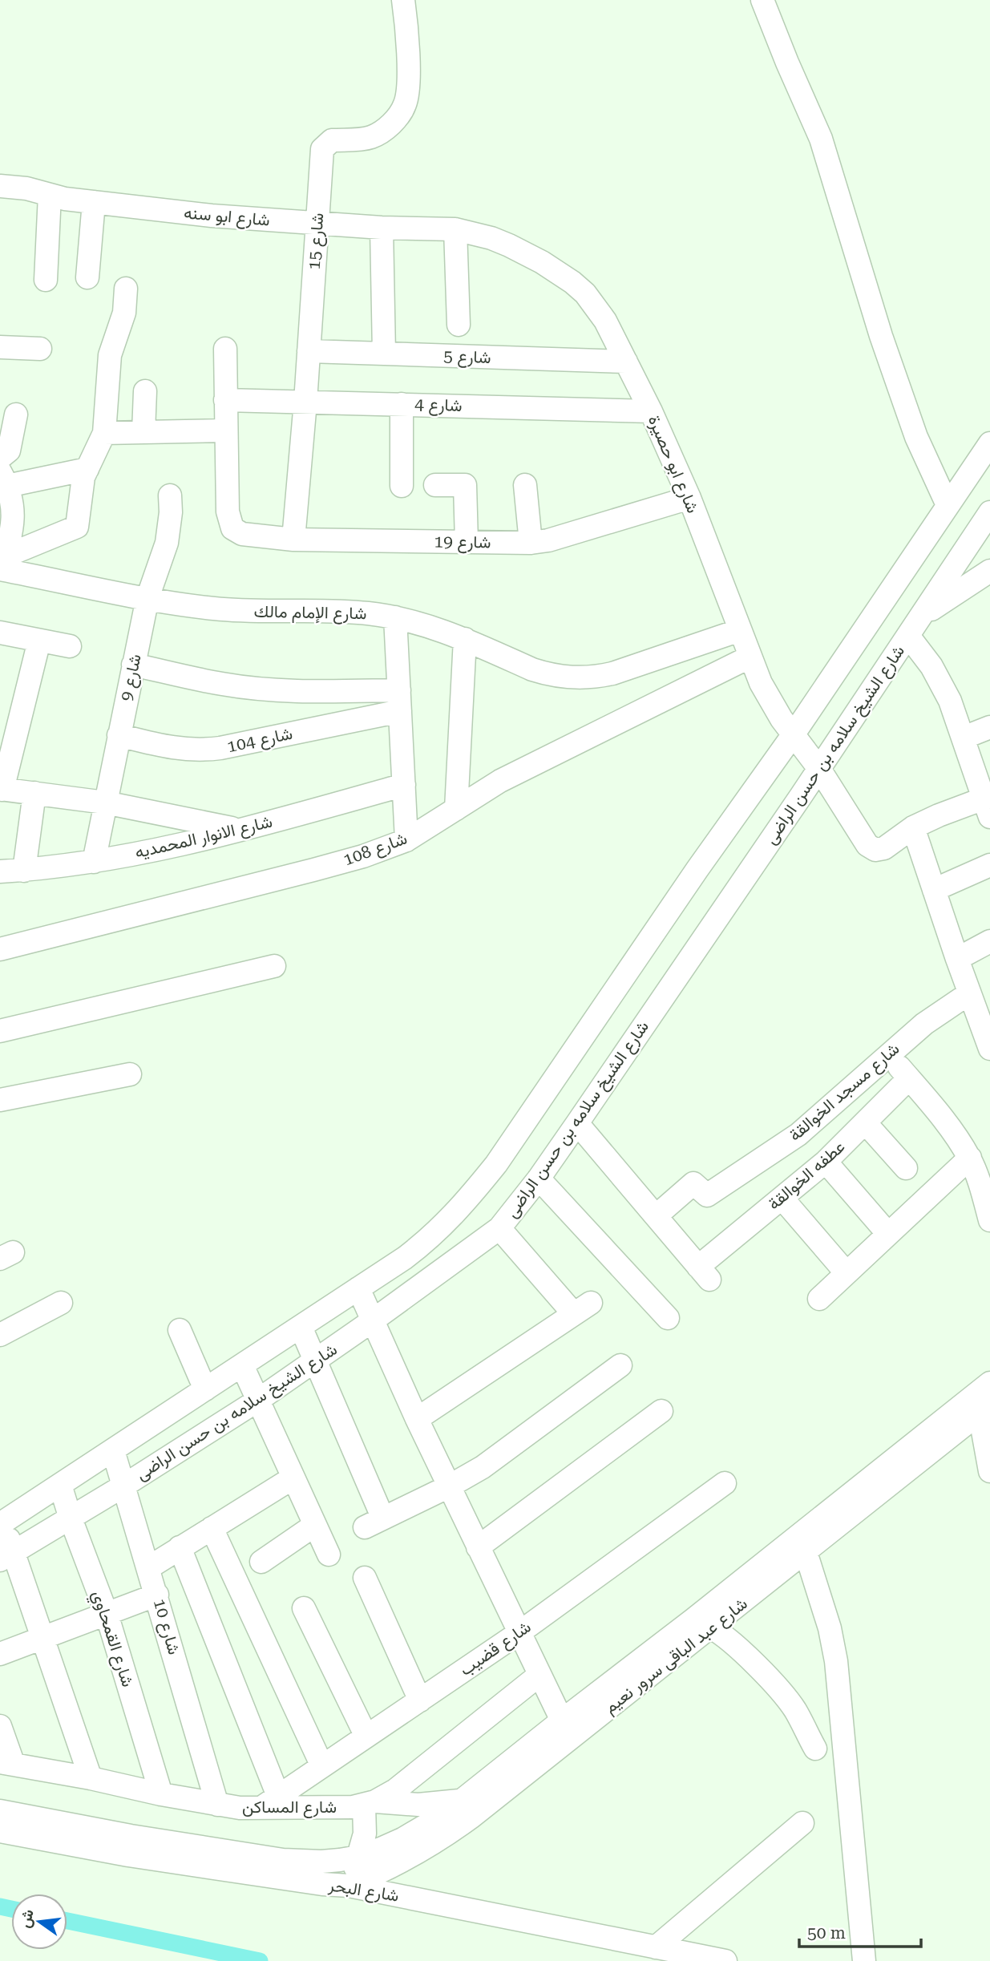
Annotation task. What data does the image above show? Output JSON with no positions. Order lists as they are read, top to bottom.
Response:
{
  "streets": {
    "street": [
      "شارع ابو سنه",
      "شارع 15",
      "شارع 5",
      "شارع 4",
      "شارع ابو حصيرة",
      "شارع 19",
      "شارع الإمام مالك",
      "شارع 9",
      "شارع 104",
      "شارع الشيخ سلامه بن حسن الراضى",
      "شارع الانوار المحمديه",
      "شارع 108",
      "شارع مسجد الخوالقة",
      "عطفه الخوالقة",
      "شارع 10",
      "شارع القمحاوي",
      "شارع قضيب",
      "شارع عبد الباقى سرور نعيم",
      "شارع المساكن",
      "شارع البحر"
    ]
  },
  "crossings": [
    ["شارع ابو سنه", "شارع 15"],
    ["شارع ابو سنه", "شارع ابو حصيرة"],
    ["شارع 15", "شارع 5"],
    ["شارع 15", "شارع 4"],
    ["شارع 15", "شارع 19"],
    ["شارع 5", "شارع ابو حصيرة"],
    ["شارع 4", "شارع ابو حصيرة"],
    ["شارع ابو حصيرة", "شارع 19"],
    ["شارع ابو حصيرة", "شارع الإمام مالك"],
    ["شارع ابو حصيرة", "شارع الشيخ سلامه بن حسن الراضى"],
    ["شارع ابو حصيرة", "شارع 108"],
    ["شارع الإمام مالك", "شارع 9"],
    ["شارع 9", "شارع 104"],
    ["شارع 9", "شارع الانوار المحمديه"],
    ["شارع الشيخ سلامه بن حسن الراضى", "شارع 10"],
    ["شارع الشيخ سلامه بن حسن الراضى", "شارع القمحاوي"],
    ["شارع مسجد الخوالقة", "عطفه الخوالقة"],
    ["شارع 10", "شارع المساكن"],
    ["شارع القمحاوي", "شارع المساكن"],
    ["شارع قضيب", "شارع المساكن"],
    ["شارع عبد الباقى سرور نعيم", "شارع البحر"]
  ],
  "scale_bar": "50 m",
  "north": "left"
}
